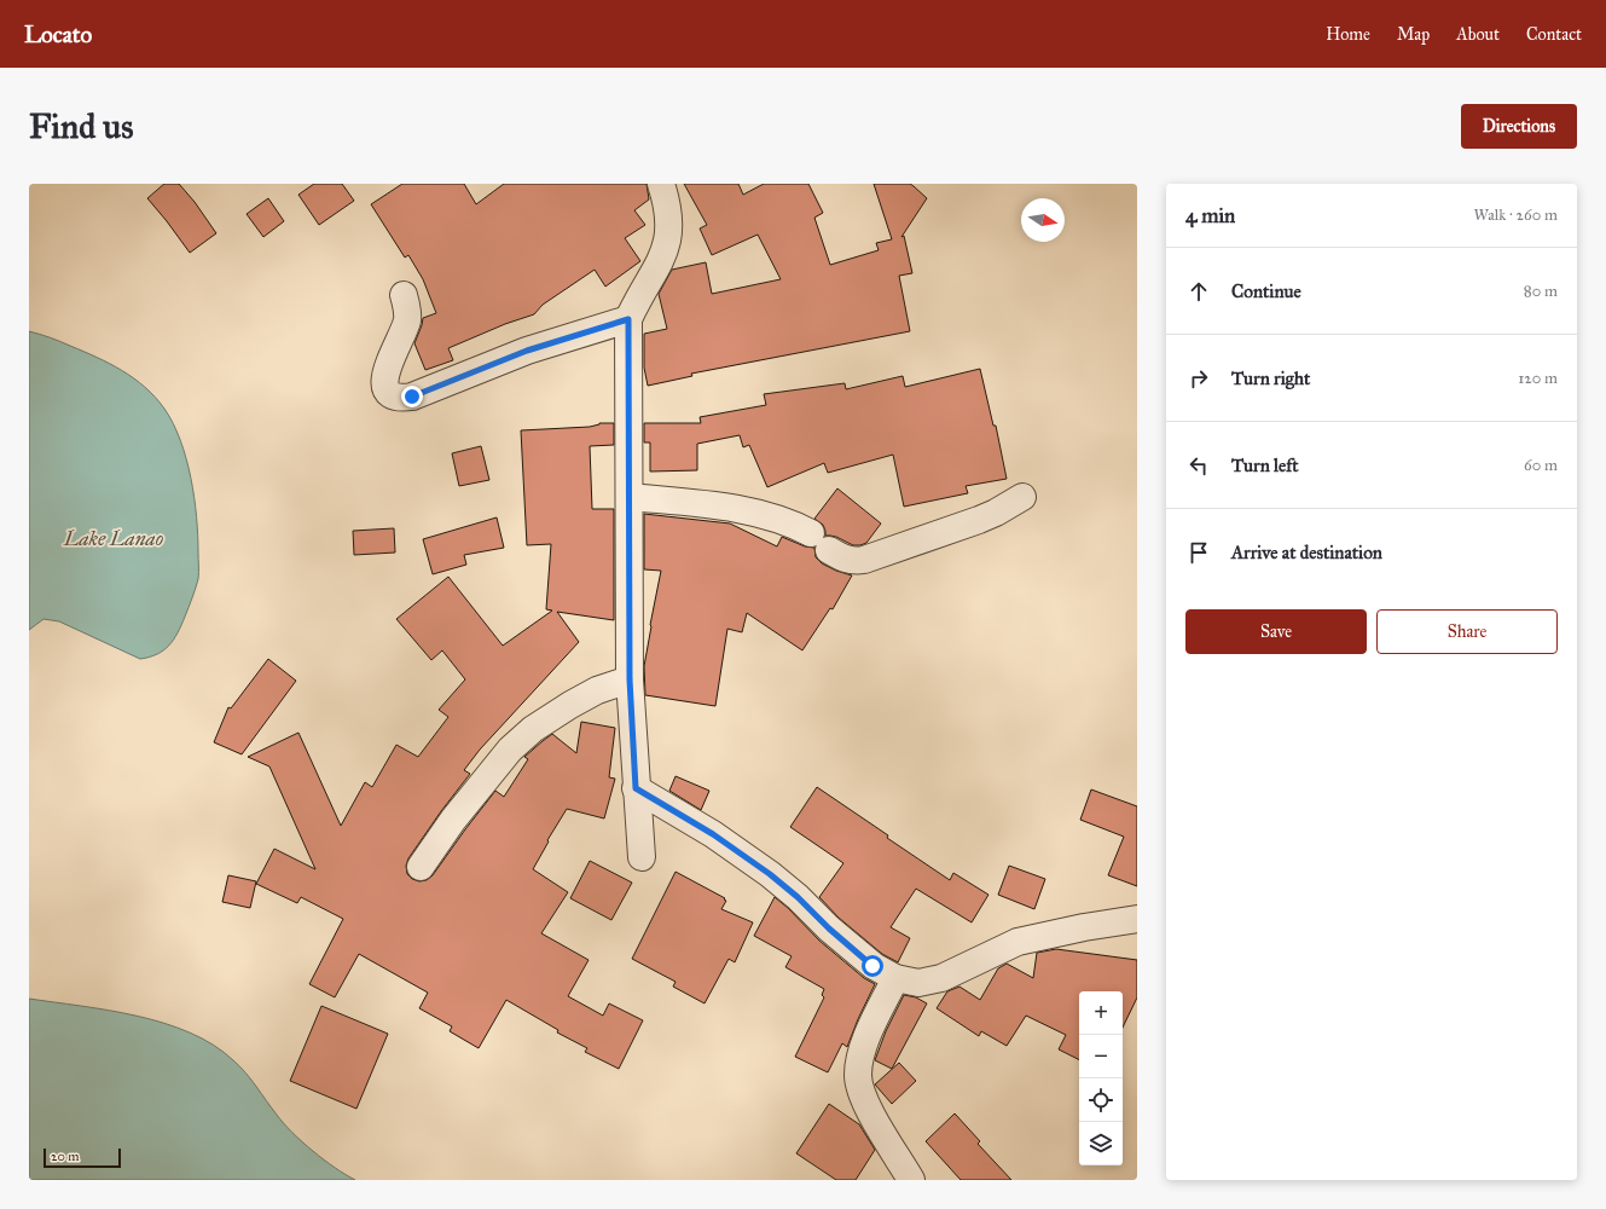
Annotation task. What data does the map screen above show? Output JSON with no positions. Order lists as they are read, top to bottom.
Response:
{
  "water": ["Lake Lanao"],
  "scale_bar": "20 m",
  "north": "right",
  "page": {
    "header": "Locato",
    "nav": [
      "Home",
      "Map",
      "About",
      "Contact"
    ],
    "buttons": [
      "Directions",
      ["Save", "Share"]
    ],
    "title": "Find us",
    "heading": ["4 min", "Walk · 260 m"],
    "list": [
      ["Continue", "80 m"],
      ["Turn right", "120 m"],
      ["Turn left", "60 m"],
      "Arrive at destination"
    ],
    "map_buttons": ["+", "−"],
    "scale": "20 m"
  }
}
